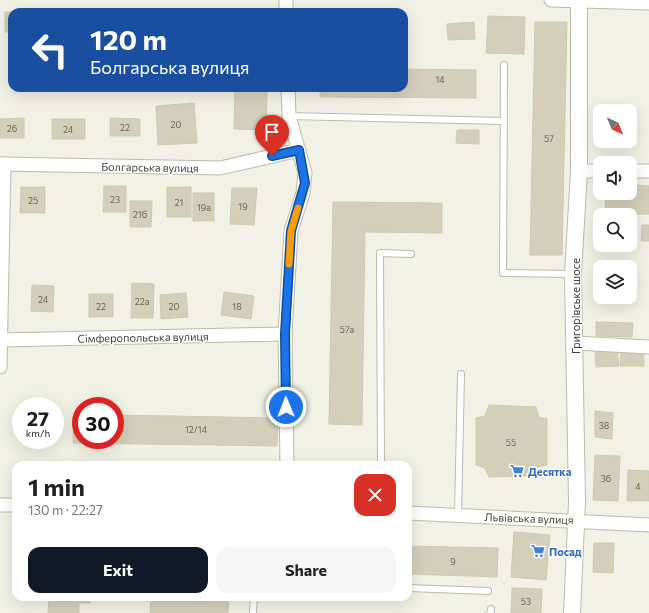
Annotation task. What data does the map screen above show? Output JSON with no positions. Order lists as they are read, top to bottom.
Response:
{
  "streets": {
    "street": [
      "Болгарська вулиця",
      "Григорівське шосе",
      "Сімферопольська вулиця",
      "Львівська вулиця"
    ]
  },
  "crossings": [
    ["Григорівське шосе", "Львівська вулиця"]
  ],
  "places": {
    "supermarket": ["Десятка", "Посад"]
  },
  "house_numbers": [
    "14",
    "20",
    "22",
    "26",
    "24",
    "57",
    "23",
    "25",
    "21",
    "19",
    "19а",
    "21б",
    "24",
    "22а",
    "22",
    "20",
    "18",
    "57а",
    "38",
    "12/14",
    "55",
    "36",
    "4",
    "9",
    "53"
  ],
  "north": "bottom right",
  "page": {
    "turn": ["120 m", "Болгарська вулиця"],
    "speed": "27 km/h",
    "limit": "30",
    "heading": ["1 min", "130 m · 22:27"],
    "buttons": ["Exit", "Share"]
  }
}
